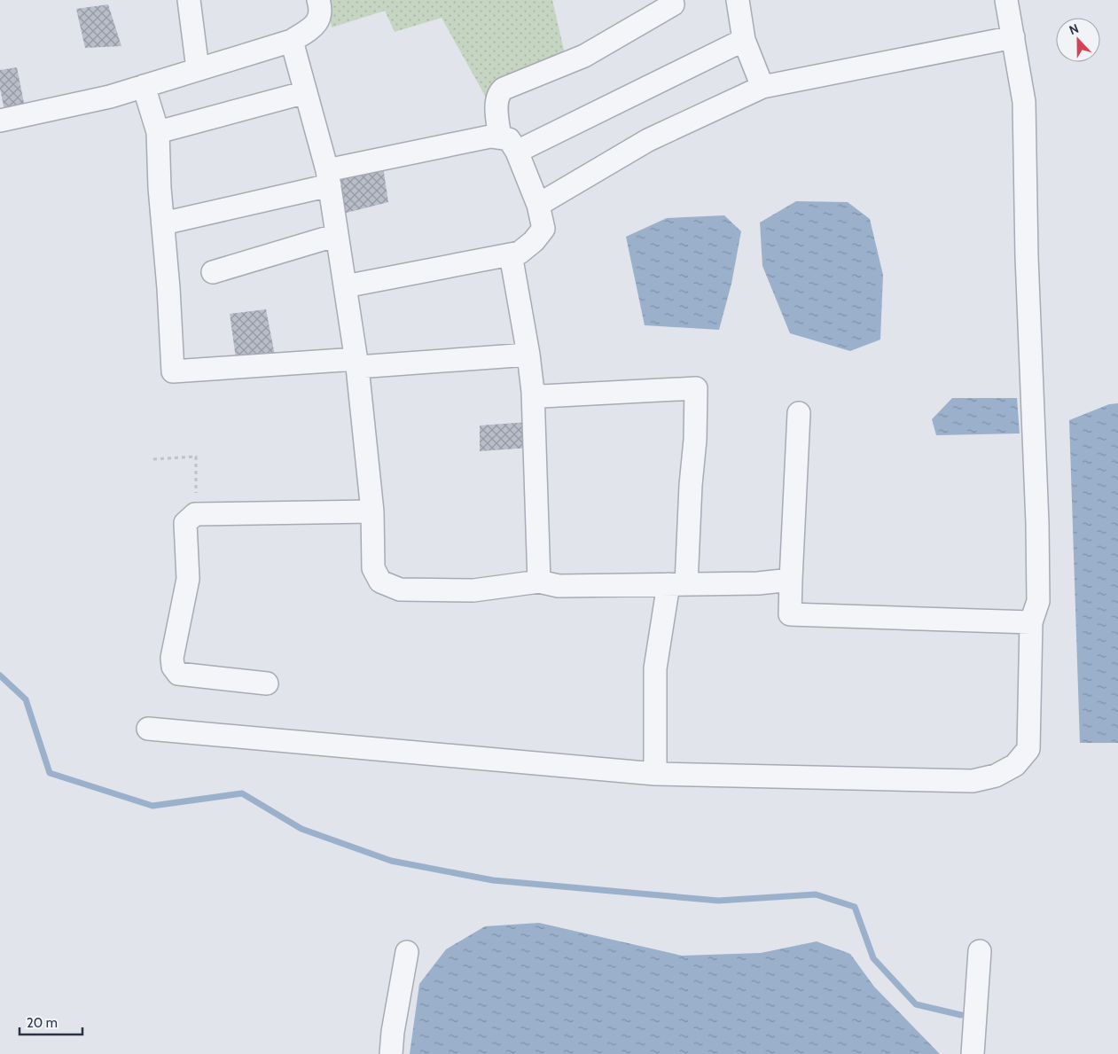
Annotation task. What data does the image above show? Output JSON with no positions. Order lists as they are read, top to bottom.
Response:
{
  "scale_bar": "20 m",
  "north": "top"
}
